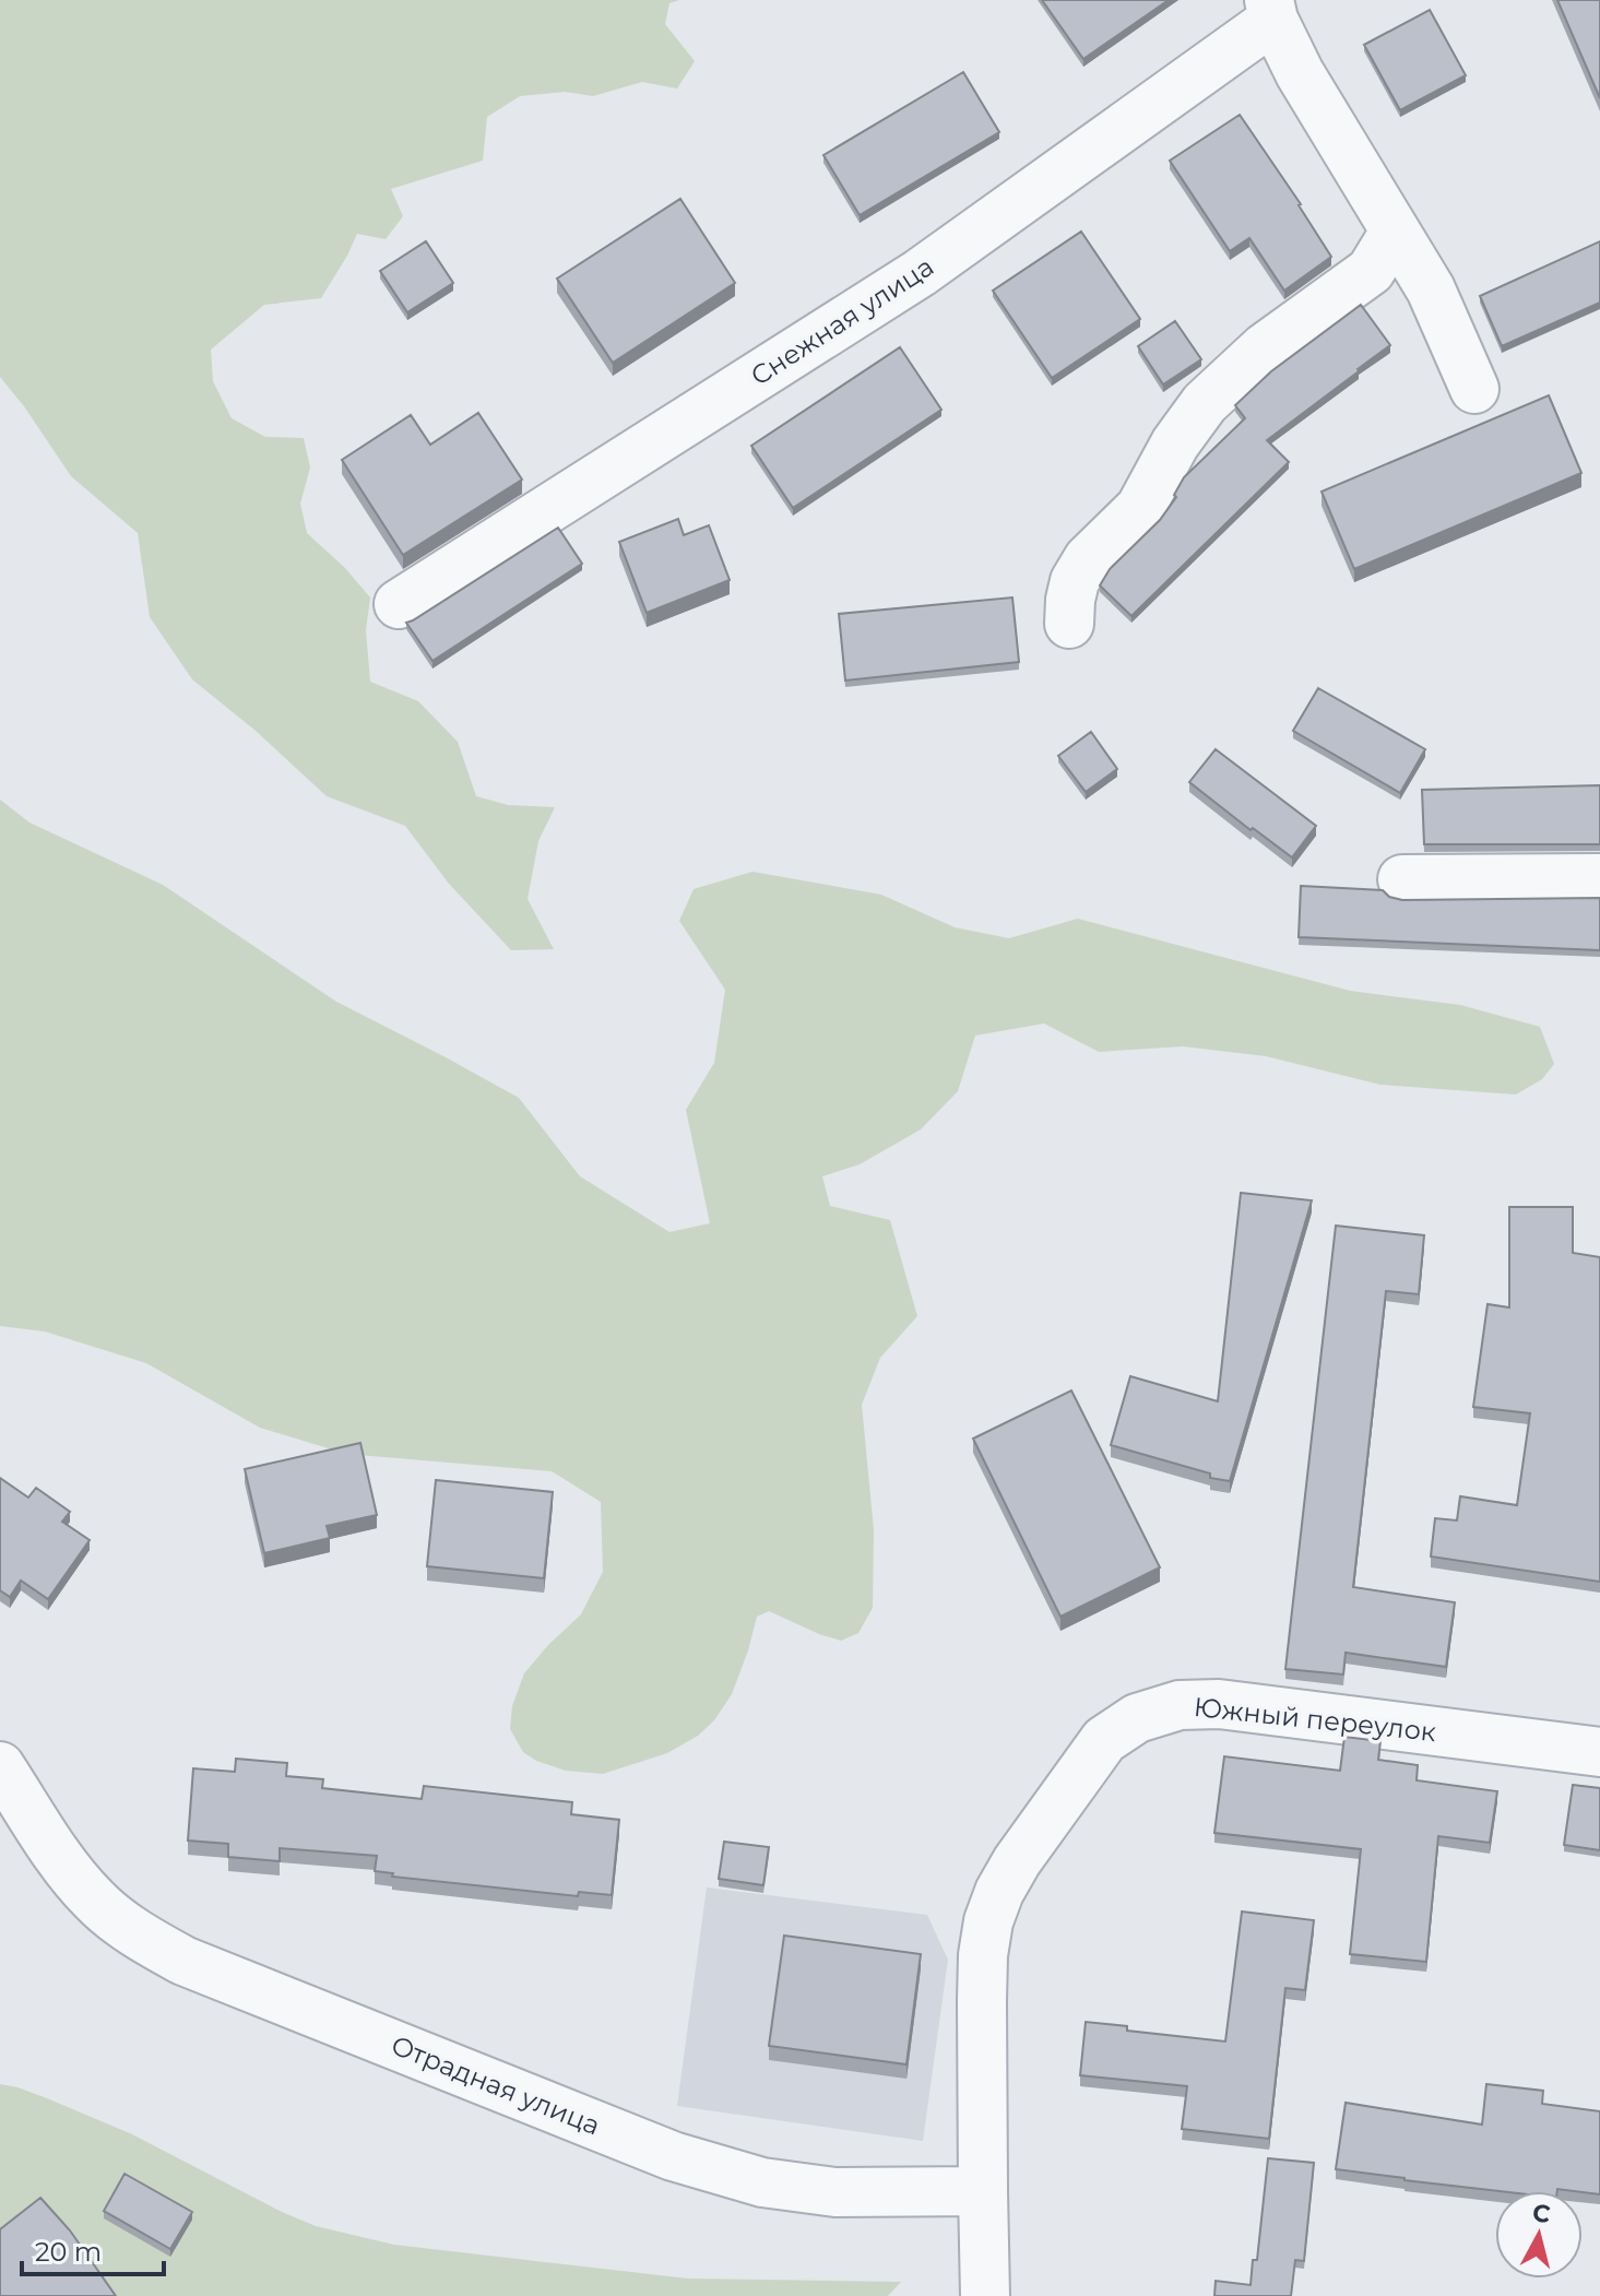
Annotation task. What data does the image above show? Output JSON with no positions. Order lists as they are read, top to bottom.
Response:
{
  "streets": {
    "street": ["Снежная улица", "Южный переулок", "Отрадная улица"]
  },
  "crossings": [
    ["Южный переулок", "Отрадная улица"]
  ],
  "scale_bar": "20 m",
  "north": "top"
}
